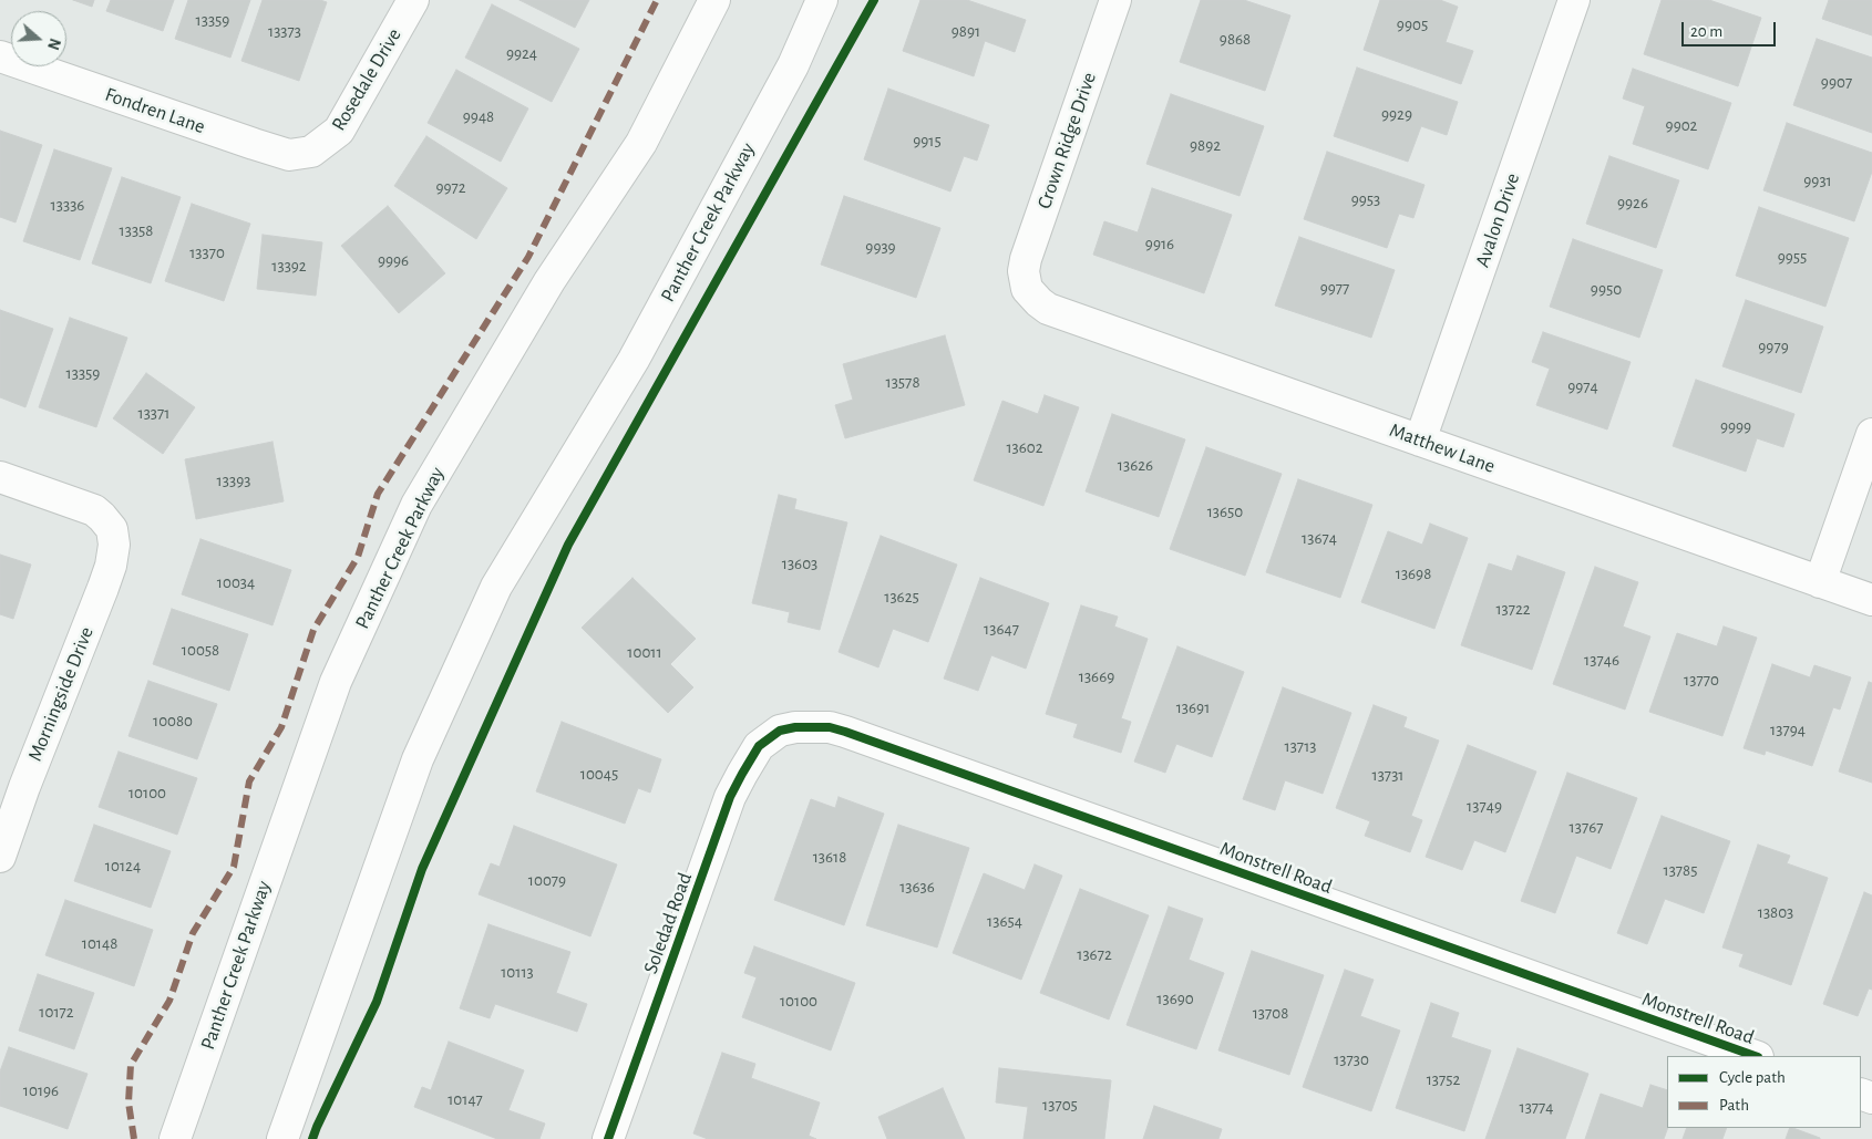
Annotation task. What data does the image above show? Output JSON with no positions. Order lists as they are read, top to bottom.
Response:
{
  "streets": {
    "street": [
      "Rosedale Drive",
      "Fondren Lane",
      "Crown Ridge Drive",
      "Avalon Drive",
      "Panther Creek Parkway",
      "Matthew Lane",
      "Morningside Drive",
      "Monstrell Road",
      "Soledad Road"
    ]
  },
  "crossings": [
    ["Rosedale Drive", "Fondren Lane"],
    ["Crown Ridge Drive", "Matthew Lane"],
    ["Avalon Drive", "Matthew Lane"],
    ["Monstrell Road", "Soledad Road"]
  ],
  "house_numbers": [
    "13359",
    "9905",
    "13373",
    "9891",
    "9868",
    "9924",
    "9907",
    "9929",
    "9948",
    "9902",
    "9915",
    "9892",
    "9931",
    "9972",
    "9953",
    "9926",
    "13336",
    "13358",
    "9916",
    "9939",
    "13370",
    "9955",
    "9996",
    "13392",
    "9977",
    "9950",
    "9979",
    "13359",
    "13578",
    "9974",
    "13371",
    "9999",
    "13602",
    "13626",
    "13393",
    "13650",
    "13674",
    "13603",
    "13698",
    "10034",
    "13625",
    "13722",
    "13647",
    "10058",
    "10011",
    "13746",
    "13669",
    "13770",
    "13691",
    "10080",
    "13794",
    "13713",
    "10045",
    "13731",
    "10100",
    "13749",
    "13767",
    "13618",
    "10124",
    "13785",
    "10079",
    "13636",
    "13803",
    "13654",
    "10148",
    "13672",
    "10113",
    "13690",
    "10100",
    "10172",
    "13708",
    "13730",
    "13752",
    "10196",
    "10147",
    "13705",
    "13774"
  ],
  "legend": ["Cycle path", "Path"],
  "scale_bar": "20 m",
  "north": "right"
}
